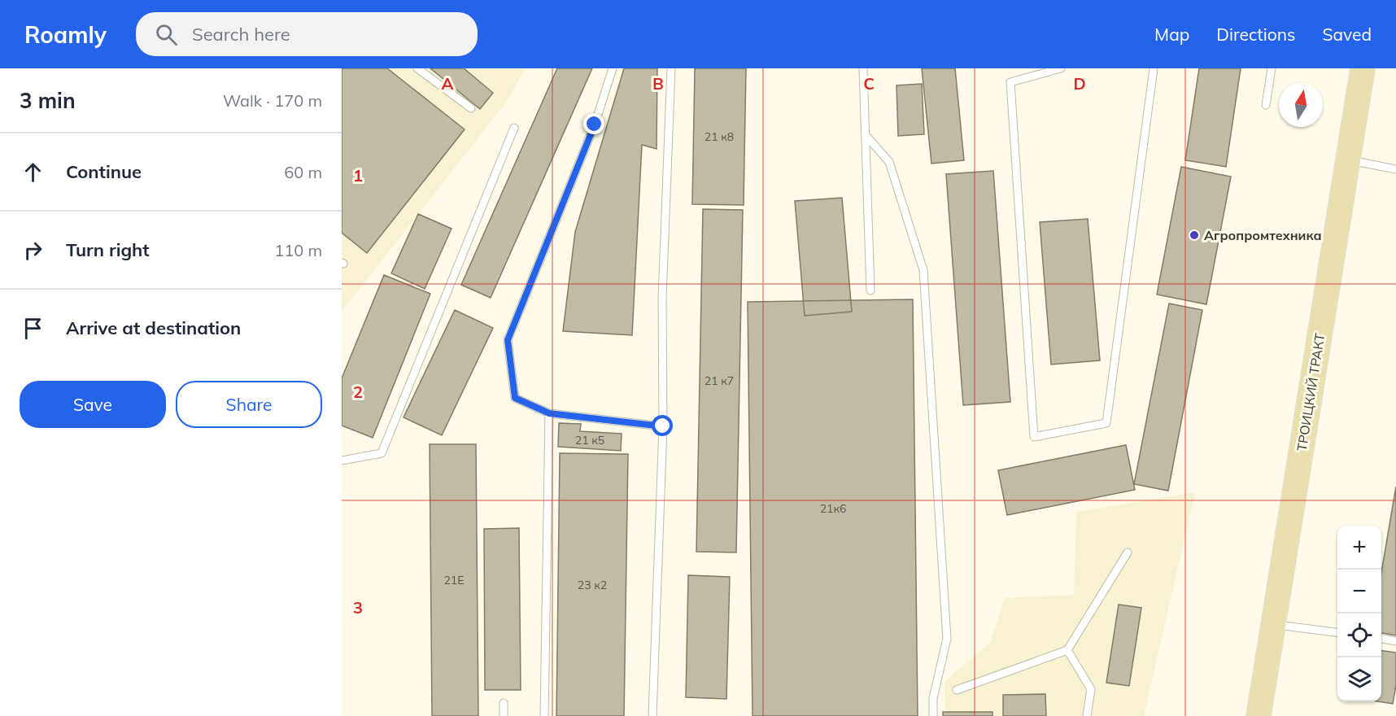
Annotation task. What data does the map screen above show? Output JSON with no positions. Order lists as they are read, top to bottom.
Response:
{
  "streets": {
    "main road": ["ТРОИЦКИЙ ТРАКТ"]
  },
  "places": ["Агропромтехника"],
  "house_numbers": [
    "21 к8",
    "21 к7",
    "21 к5",
    "21к6",
    "21Е",
    "23 к2"
  ],
  "north": "top",
  "page": {
    "header": "Roamly",
    "search": "Search here",
    "nav": ["Map", "Directions", "Saved"],
    "heading": ["3 min", "Walk · 170 m"],
    "list": [
      ["Continue", "60 m"],
      ["Turn right", "110 m"],
      "Arrive at destination"
    ],
    "buttons": ["Save", "Share"],
    "map_buttons": ["+", "−"]
  },
  "grid": {
    "columns": [
      "A",
      "B",
      "C",
      "D"
    ],
    "rows": ["1", "2", "3"]
  }
}
